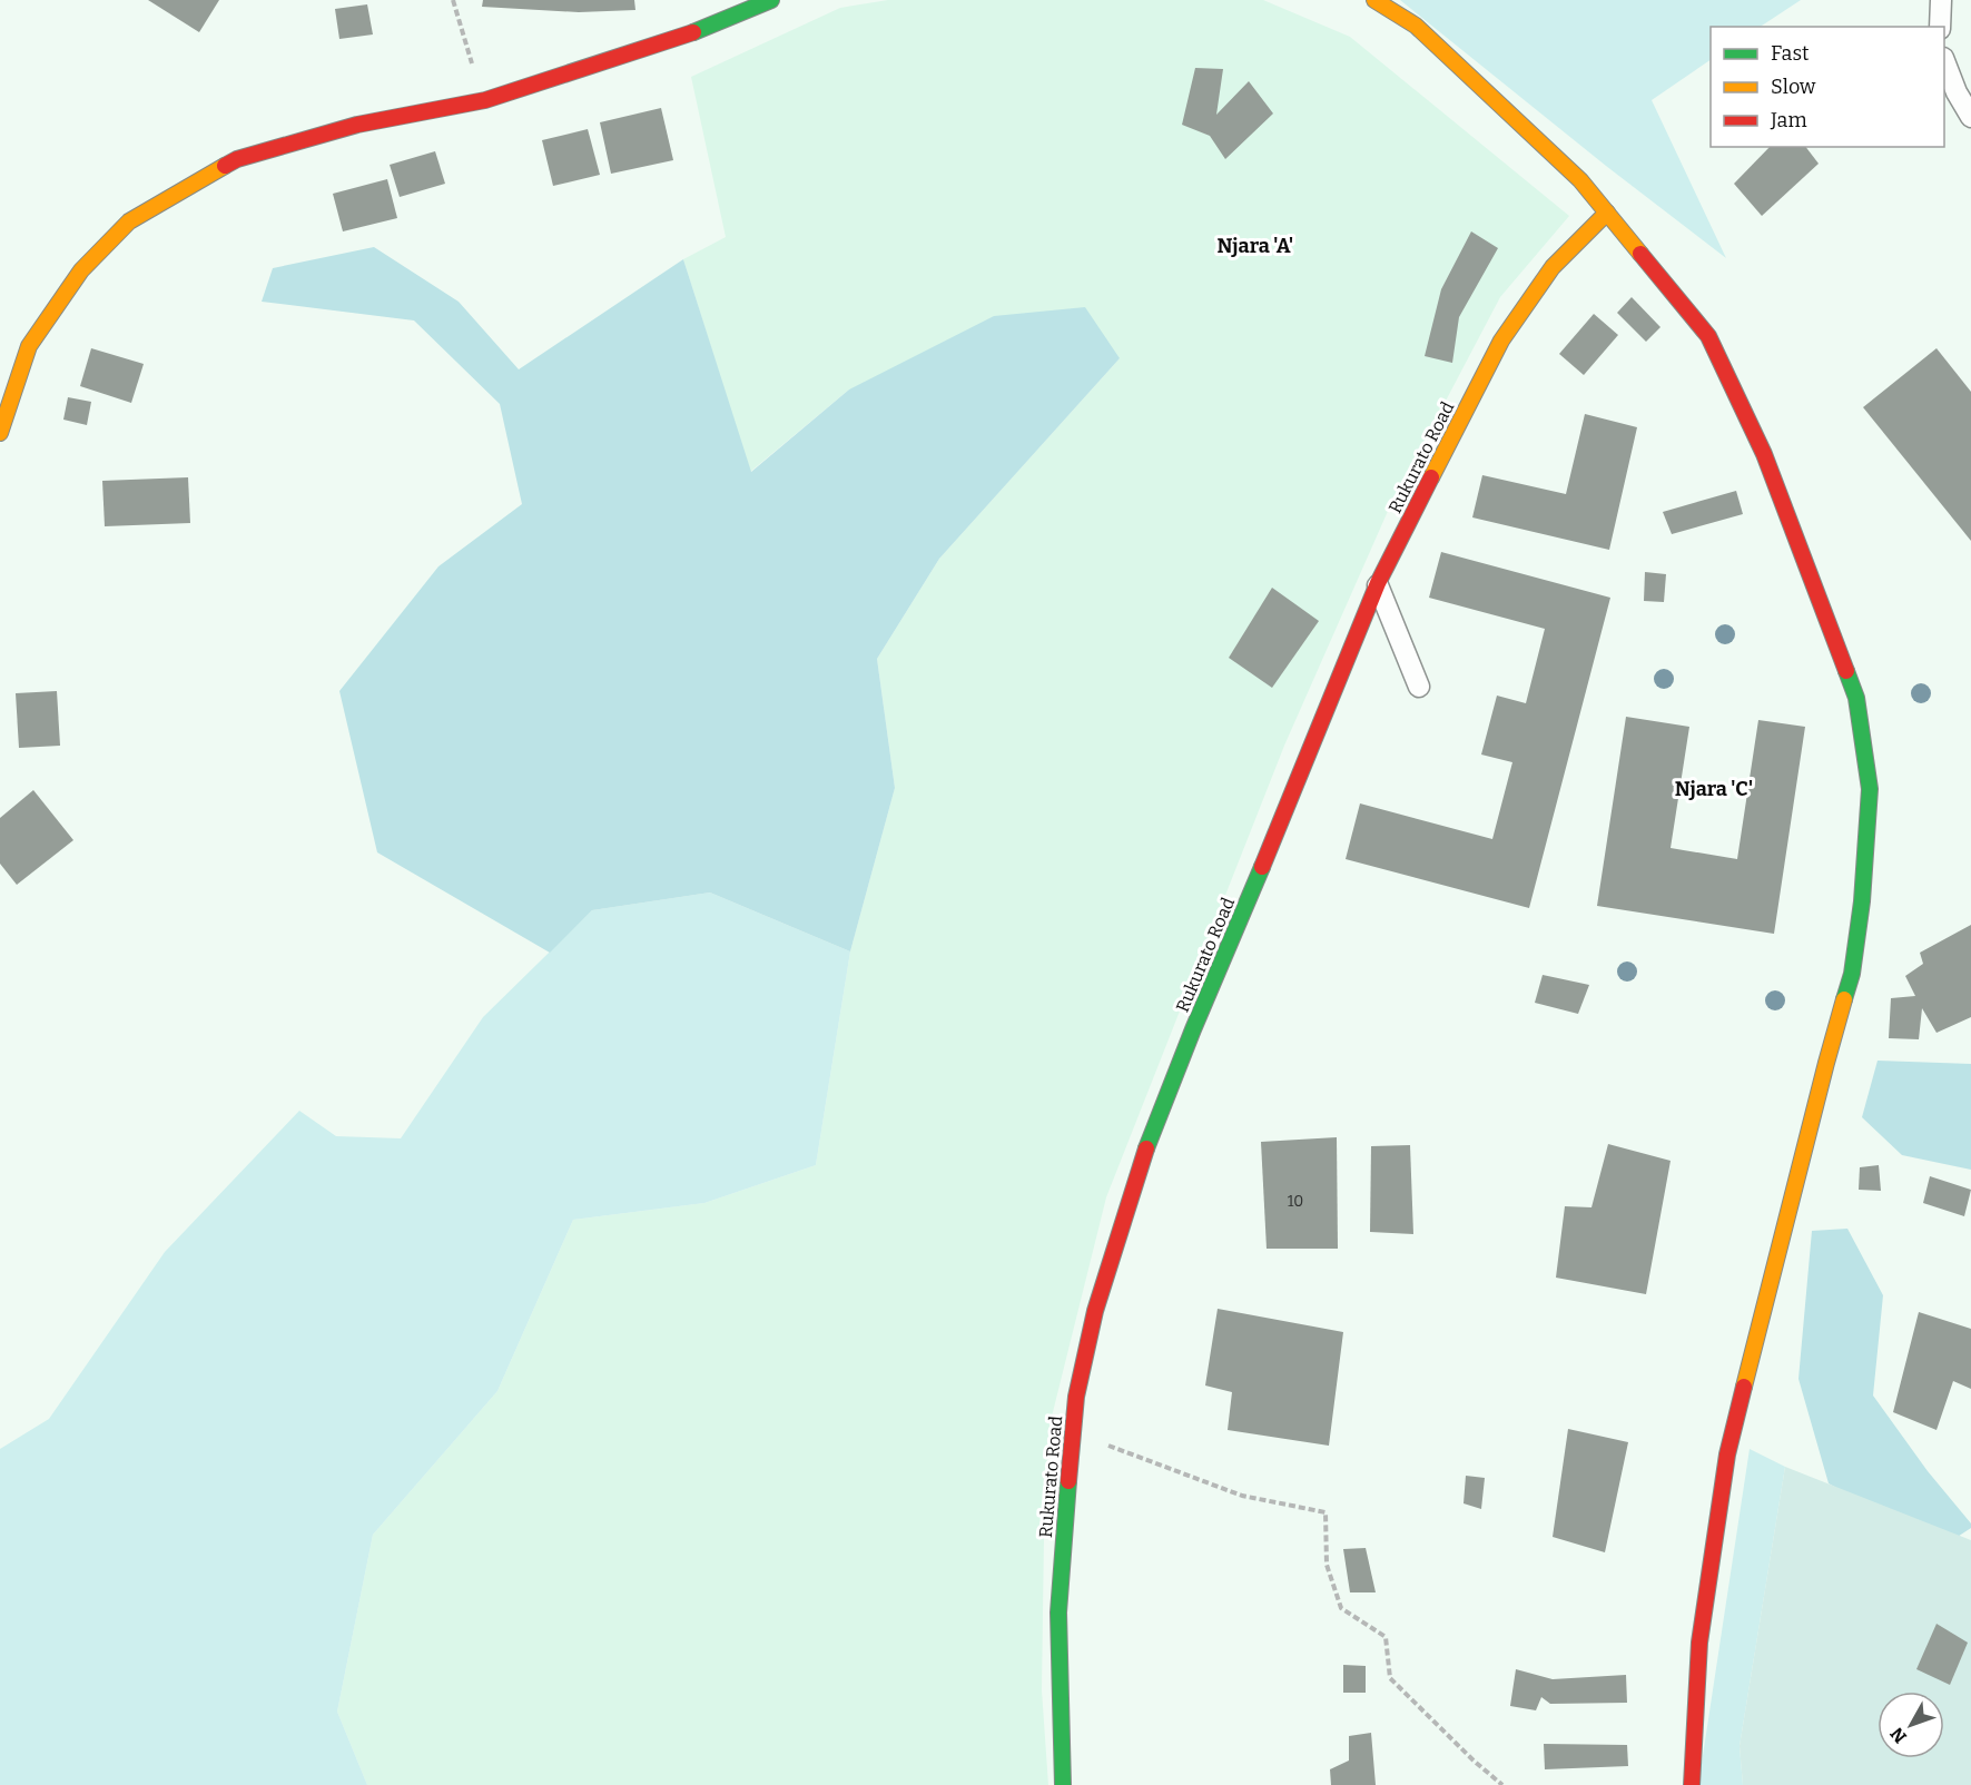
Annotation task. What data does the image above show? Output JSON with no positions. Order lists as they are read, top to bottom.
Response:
{
  "streets": {
    "street": ["Rukurato Road"]
  },
  "districts": ["Njara 'A'", "Njara 'C'"],
  "house_numbers": ["10"],
  "legend": ["Fast", "Slow", "Jam"],
  "north": "bottom left"
}
